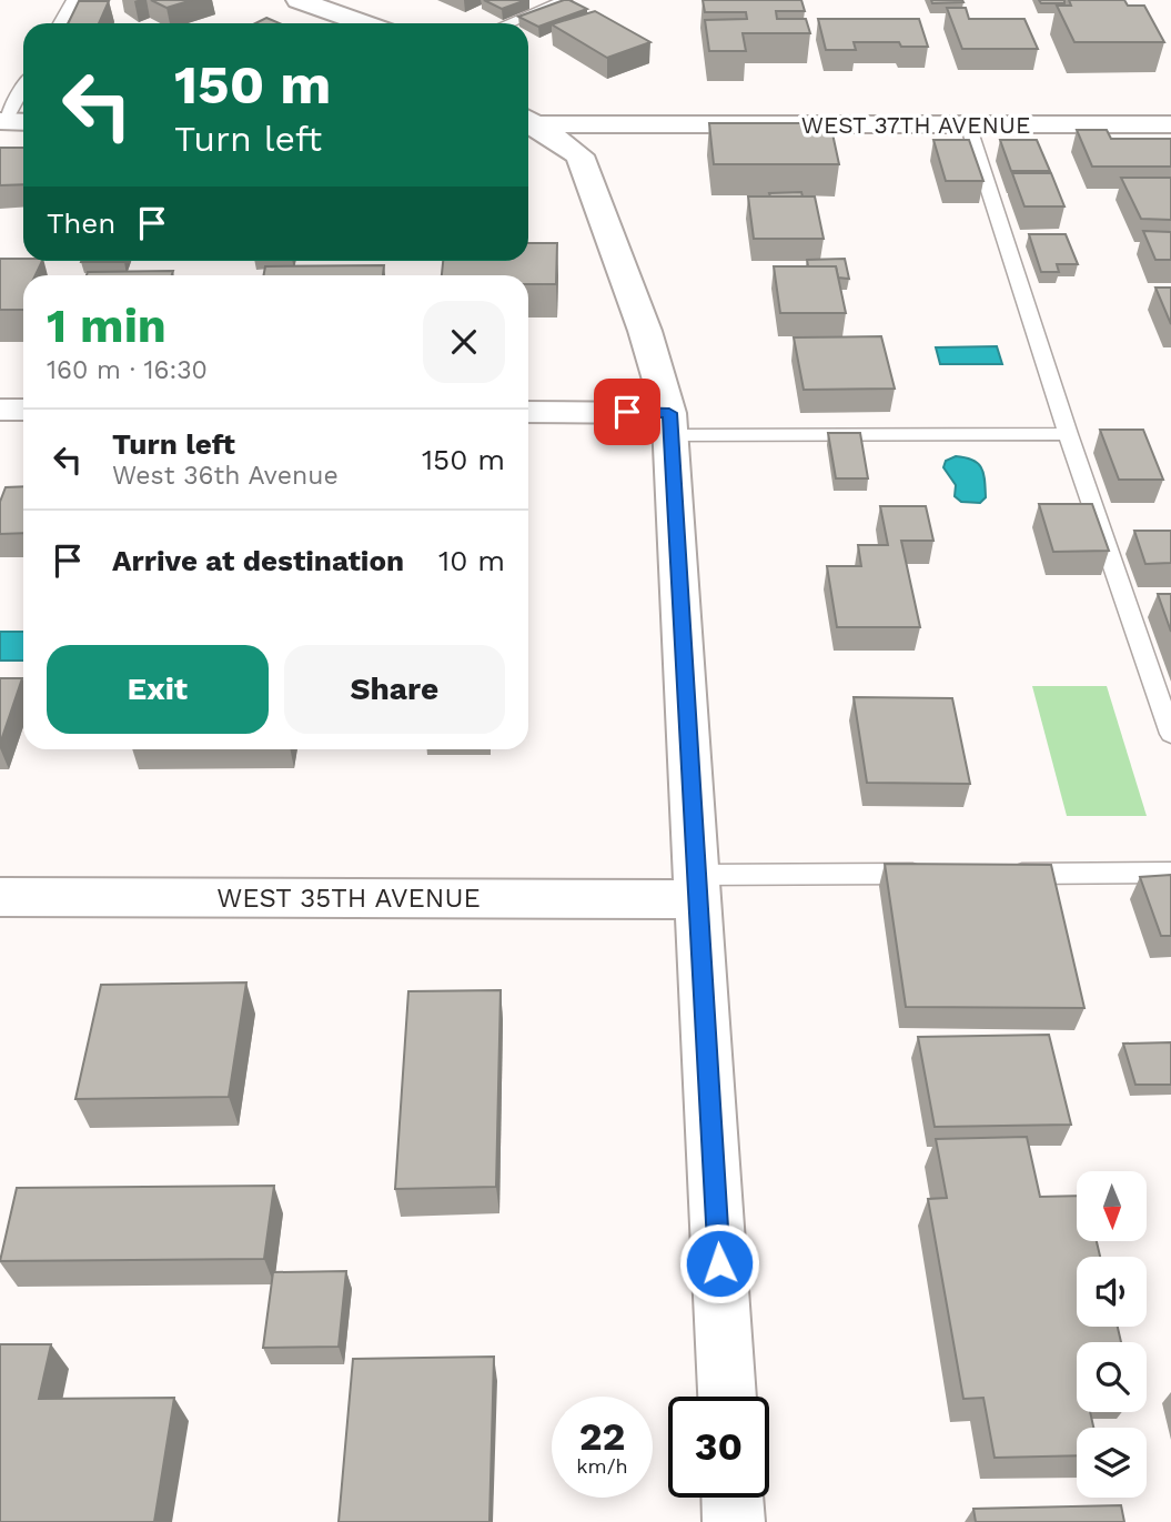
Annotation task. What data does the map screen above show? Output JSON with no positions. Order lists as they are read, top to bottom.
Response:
{
  "streets": {
    "street": ["WEST 37TH AVENUE", "WEST 35TH AVENUE"]
  },
  "north": "bottom",
  "page": {
    "turn": ["150 m", "Turn left"],
    "then": "Then",
    "heading": ["1 min", "160 m · 16:30"],
    "list": [
      {
        "name": "Turn left",
        "note": "West 36th Avenue",
        "value": "150 m"
      },
      {
        "name": "Arrive at destination",
        "value": "10 m"
      }
    ],
    "buttons": ["Exit", "Share"],
    "speed": "22 km/h",
    "limit": "30"
  }
}
